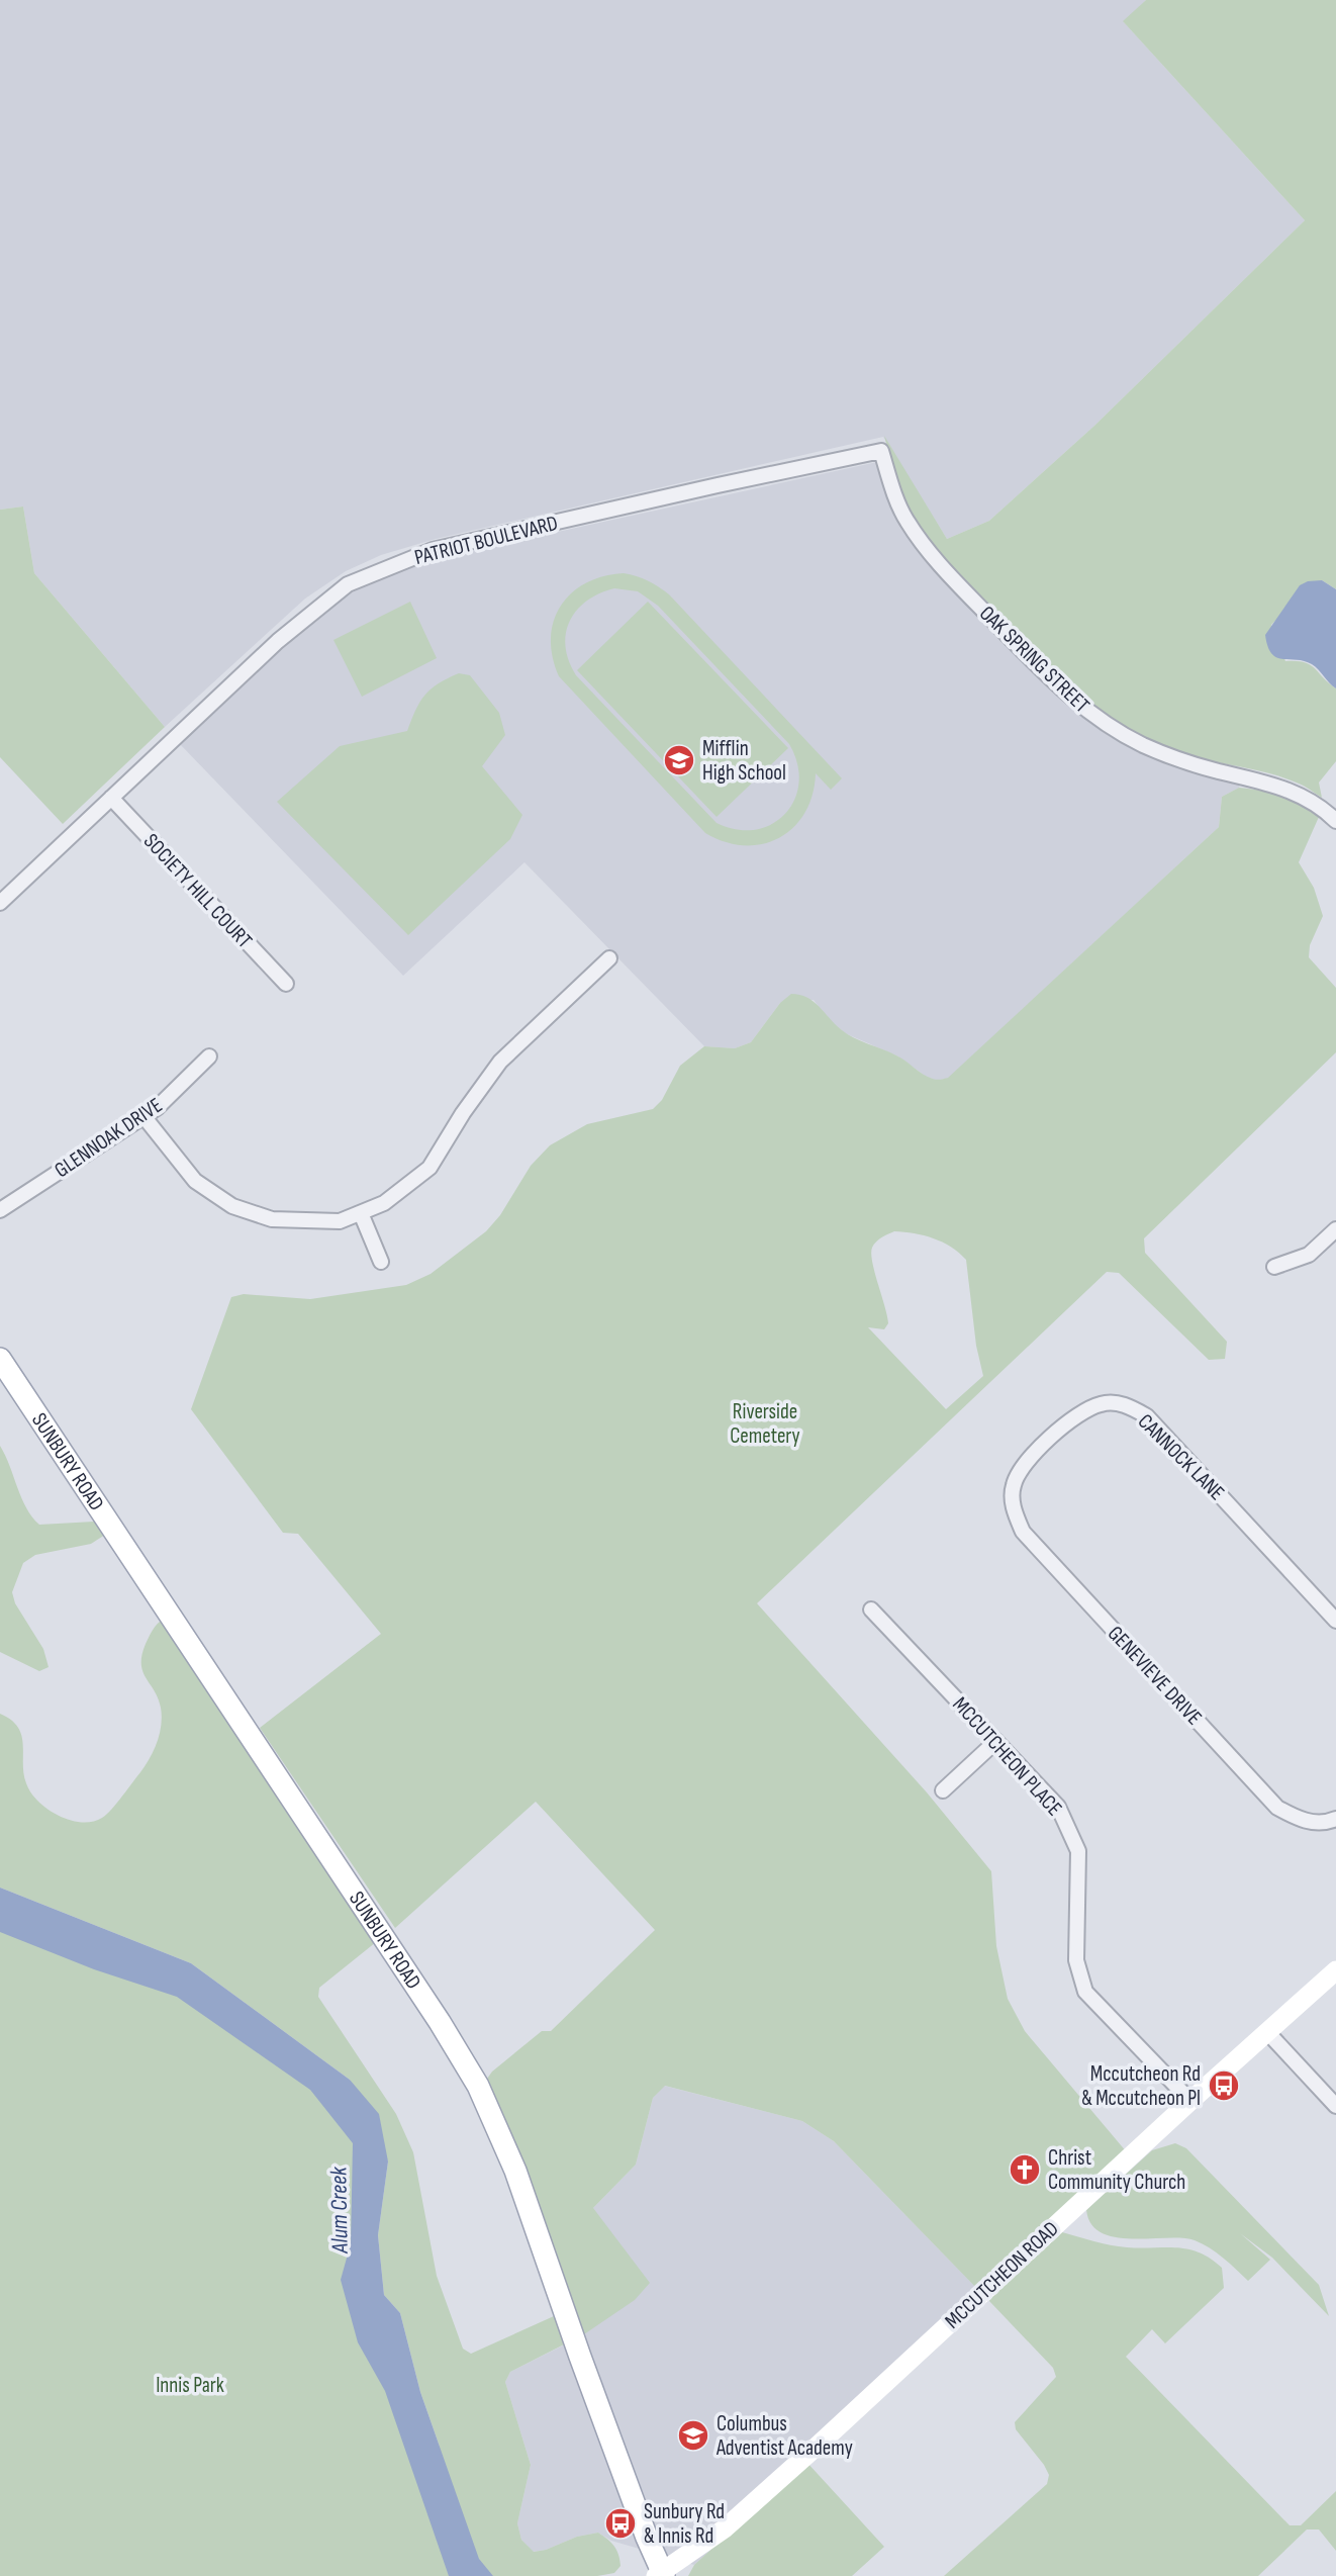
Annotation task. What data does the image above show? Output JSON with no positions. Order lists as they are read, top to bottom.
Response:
{
  "streets": {
    "main road": ["SUNBURY ROAD", "MCCUTCHEON ROAD"],
    "street": [
      "PATRIOT BOULEVARD",
      "OAK SPRING STREET",
      "SOCIETY HILL COURT",
      "GLENNOAK DRIVE",
      "CANNOCK LANE",
      "GENEVIEVE DRIVE",
      "MCCUTCHEON PLACE"
    ]
  },
  "crossings": [
    ["PATRIOT BOULEVARD", "OAK SPRING STREET"],
    ["PATRIOT BOULEVARD", "SOCIETY HILL COURT"],
    ["CANNOCK LANE", "GENEVIEVE DRIVE"],
    ["SUNBURY ROAD", "MCCUTCHEON ROAD"],
    ["MCCUTCHEON PLACE", "MCCUTCHEON ROAD"]
  ],
  "water": ["Alum Creek"],
  "parks": ["Riverside Cemetery", "Innis Park"],
  "places": {
    "school or university": ["Mifflin High School", "Columbus Adventist Academy"],
    "bus stop": ["Mccutcheon Rd & Mccutcheon Pl", "Sunbury Rd & Innis Rd"],
    "church": ["Christ Community Church"]
  }
}
